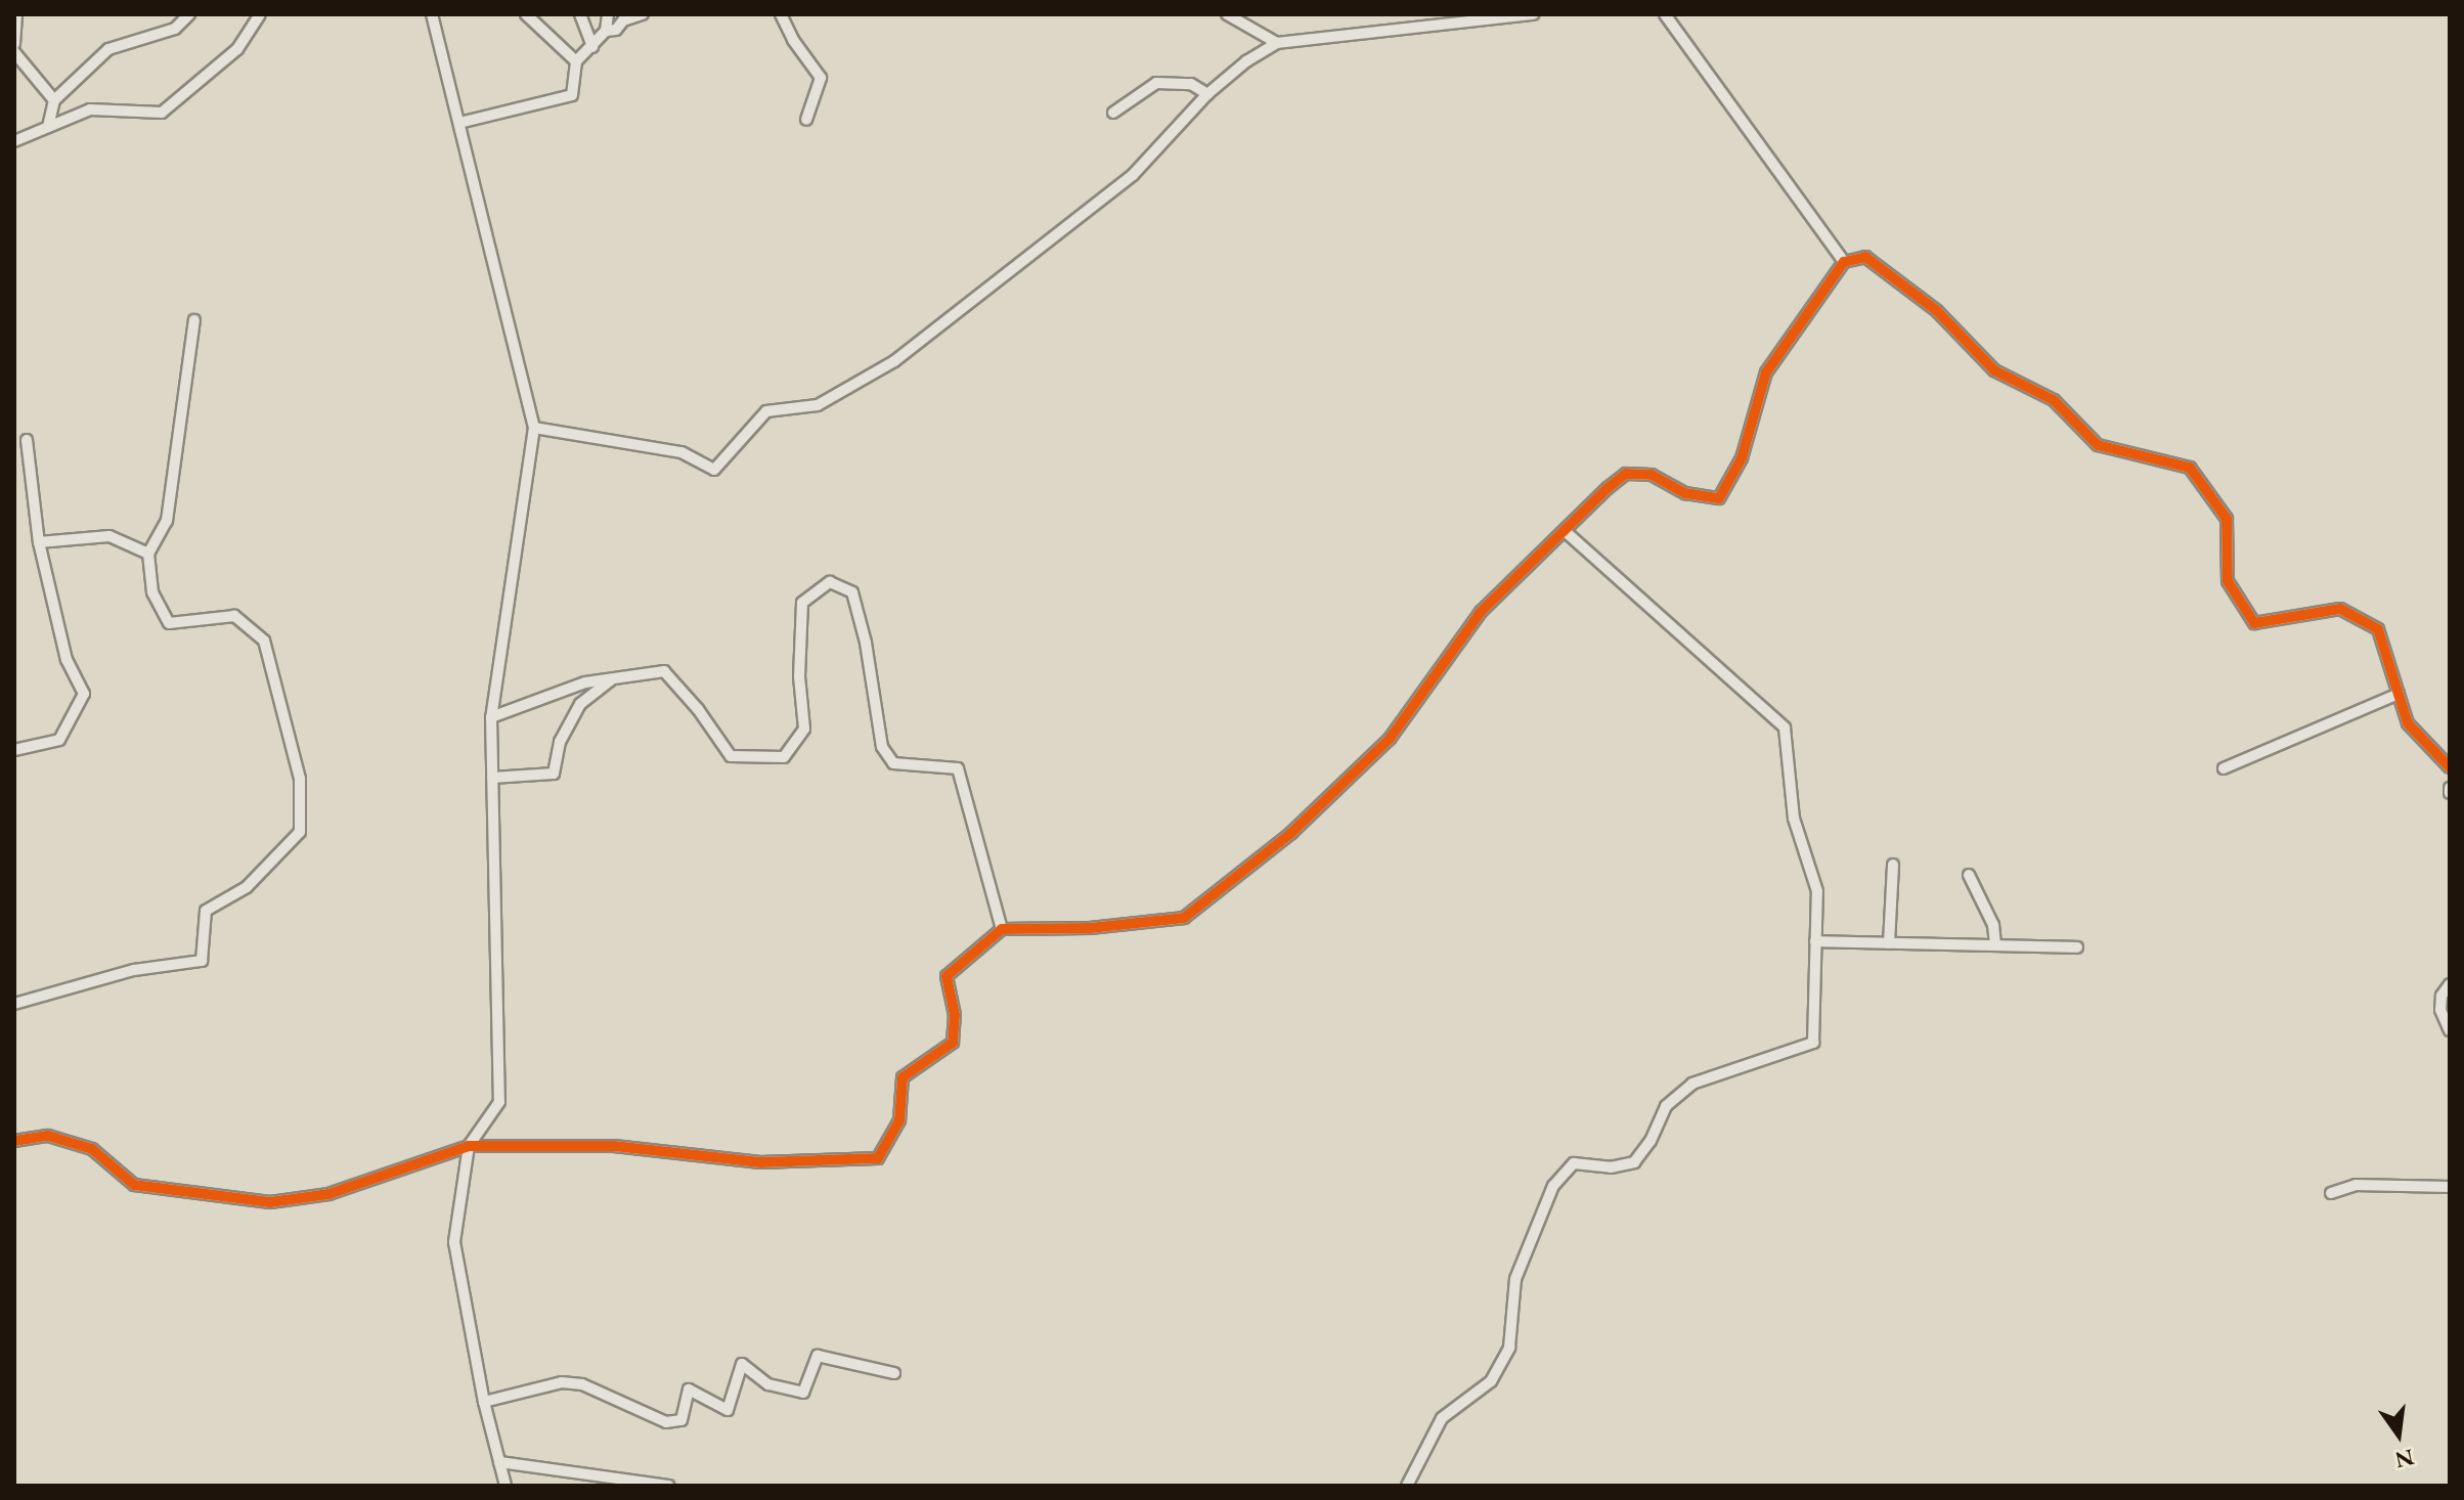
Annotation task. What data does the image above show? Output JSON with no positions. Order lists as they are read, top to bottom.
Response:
{
  "north": "bottom"
}
